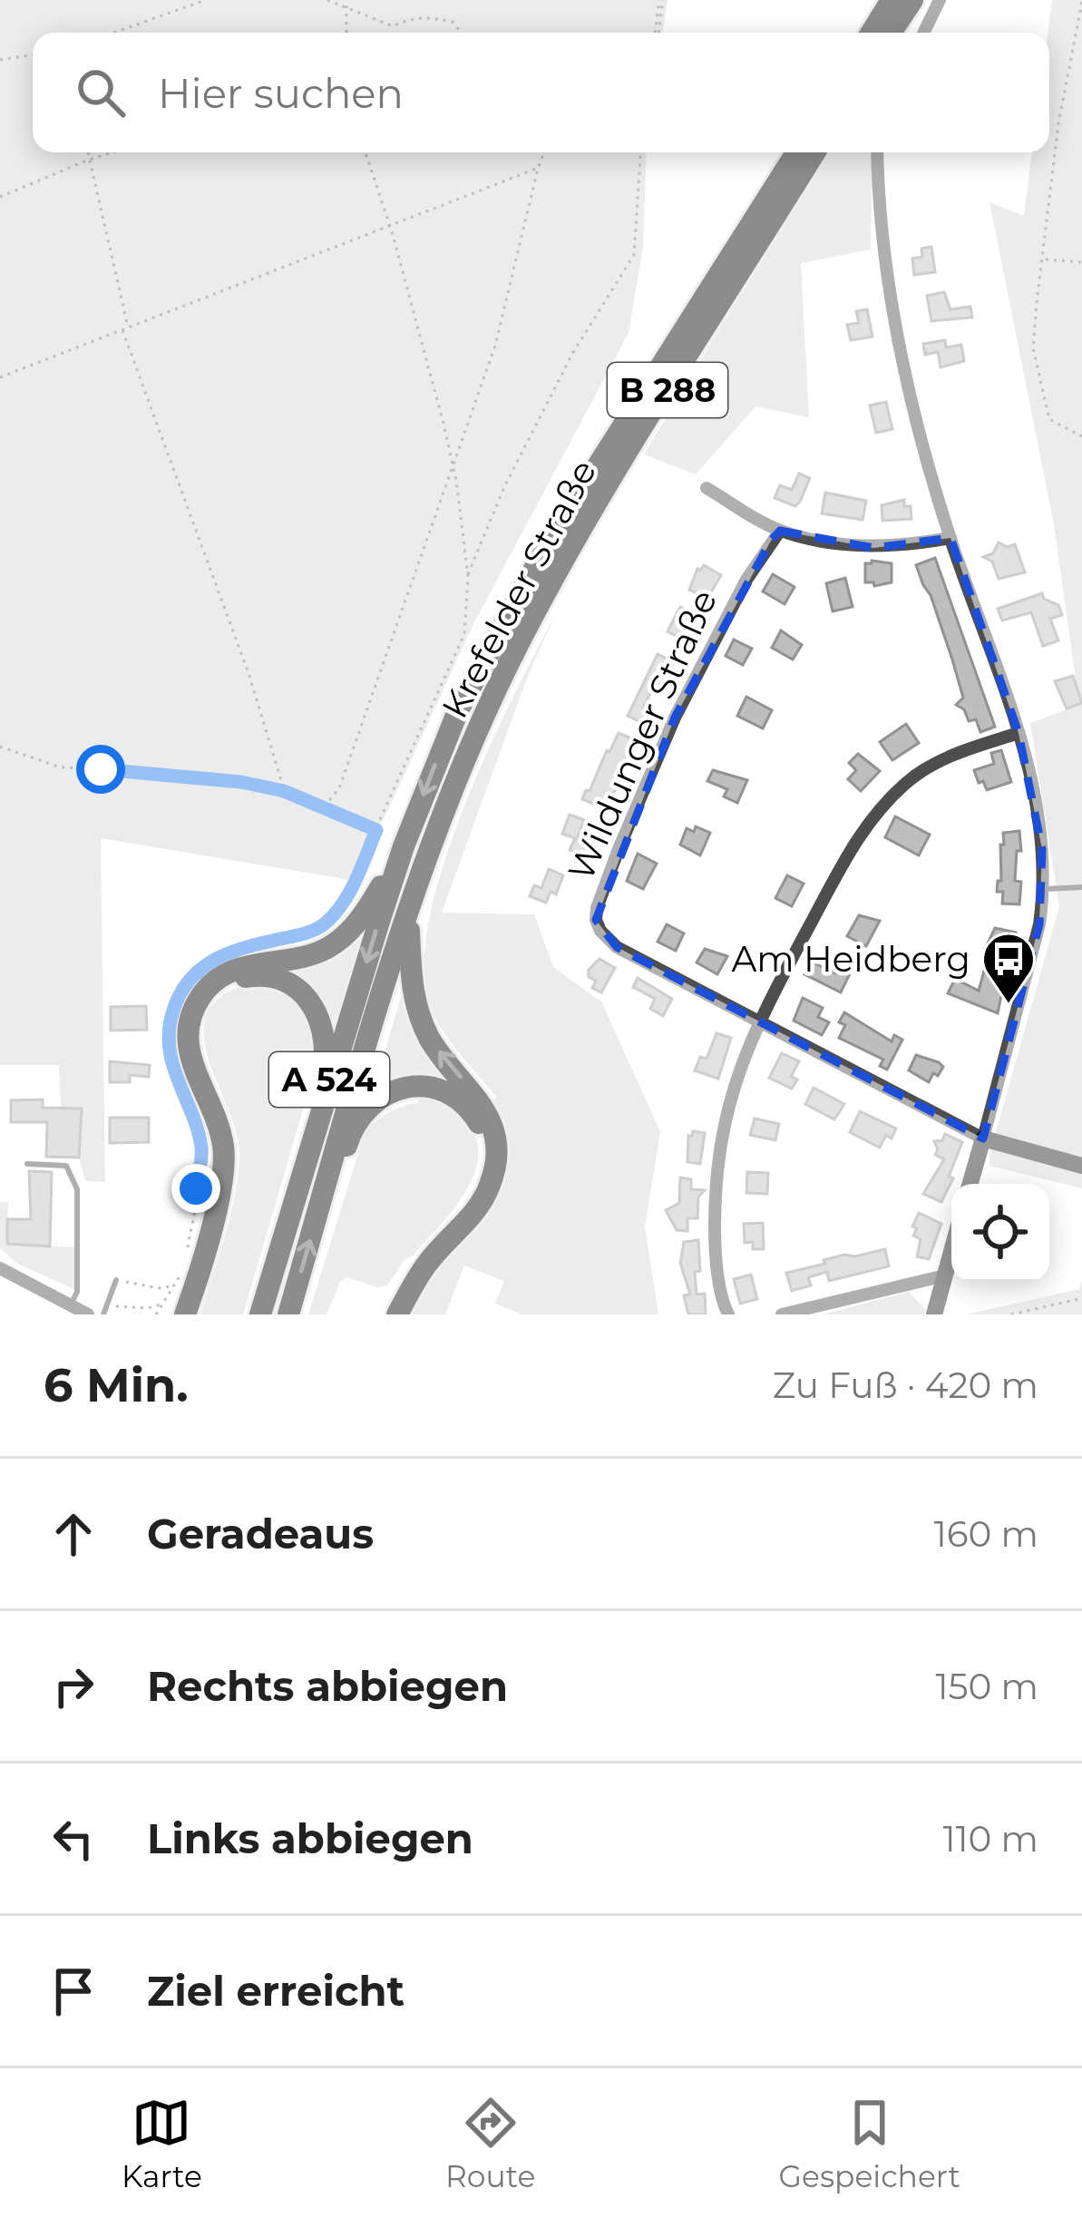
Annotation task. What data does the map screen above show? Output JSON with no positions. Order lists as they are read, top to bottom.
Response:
{
  "streets": {
    "highway": ["B 288", "Krefelder Straße", "A 524"],
    "street": ["Wildunger Straße"]
  },
  "crossings": [
    ["Krefelder Straße", "A 524"]
  ],
  "places": {
    "bus stop": ["Am Heidberg"]
  },
  "page": {
    "search": "Hier suchen",
    "heading": ["6 Min.", "Zu Fuß · 420 m"],
    "list": [
      ["Geradeaus", "160 m"],
      ["Rechts abbiegen", "150 m"],
      ["Links abbiegen", "110 m"],
      "Ziel erreicht"
    ],
    "nav": ["Karte", "Route", "Gespeichert"]
  }
}
